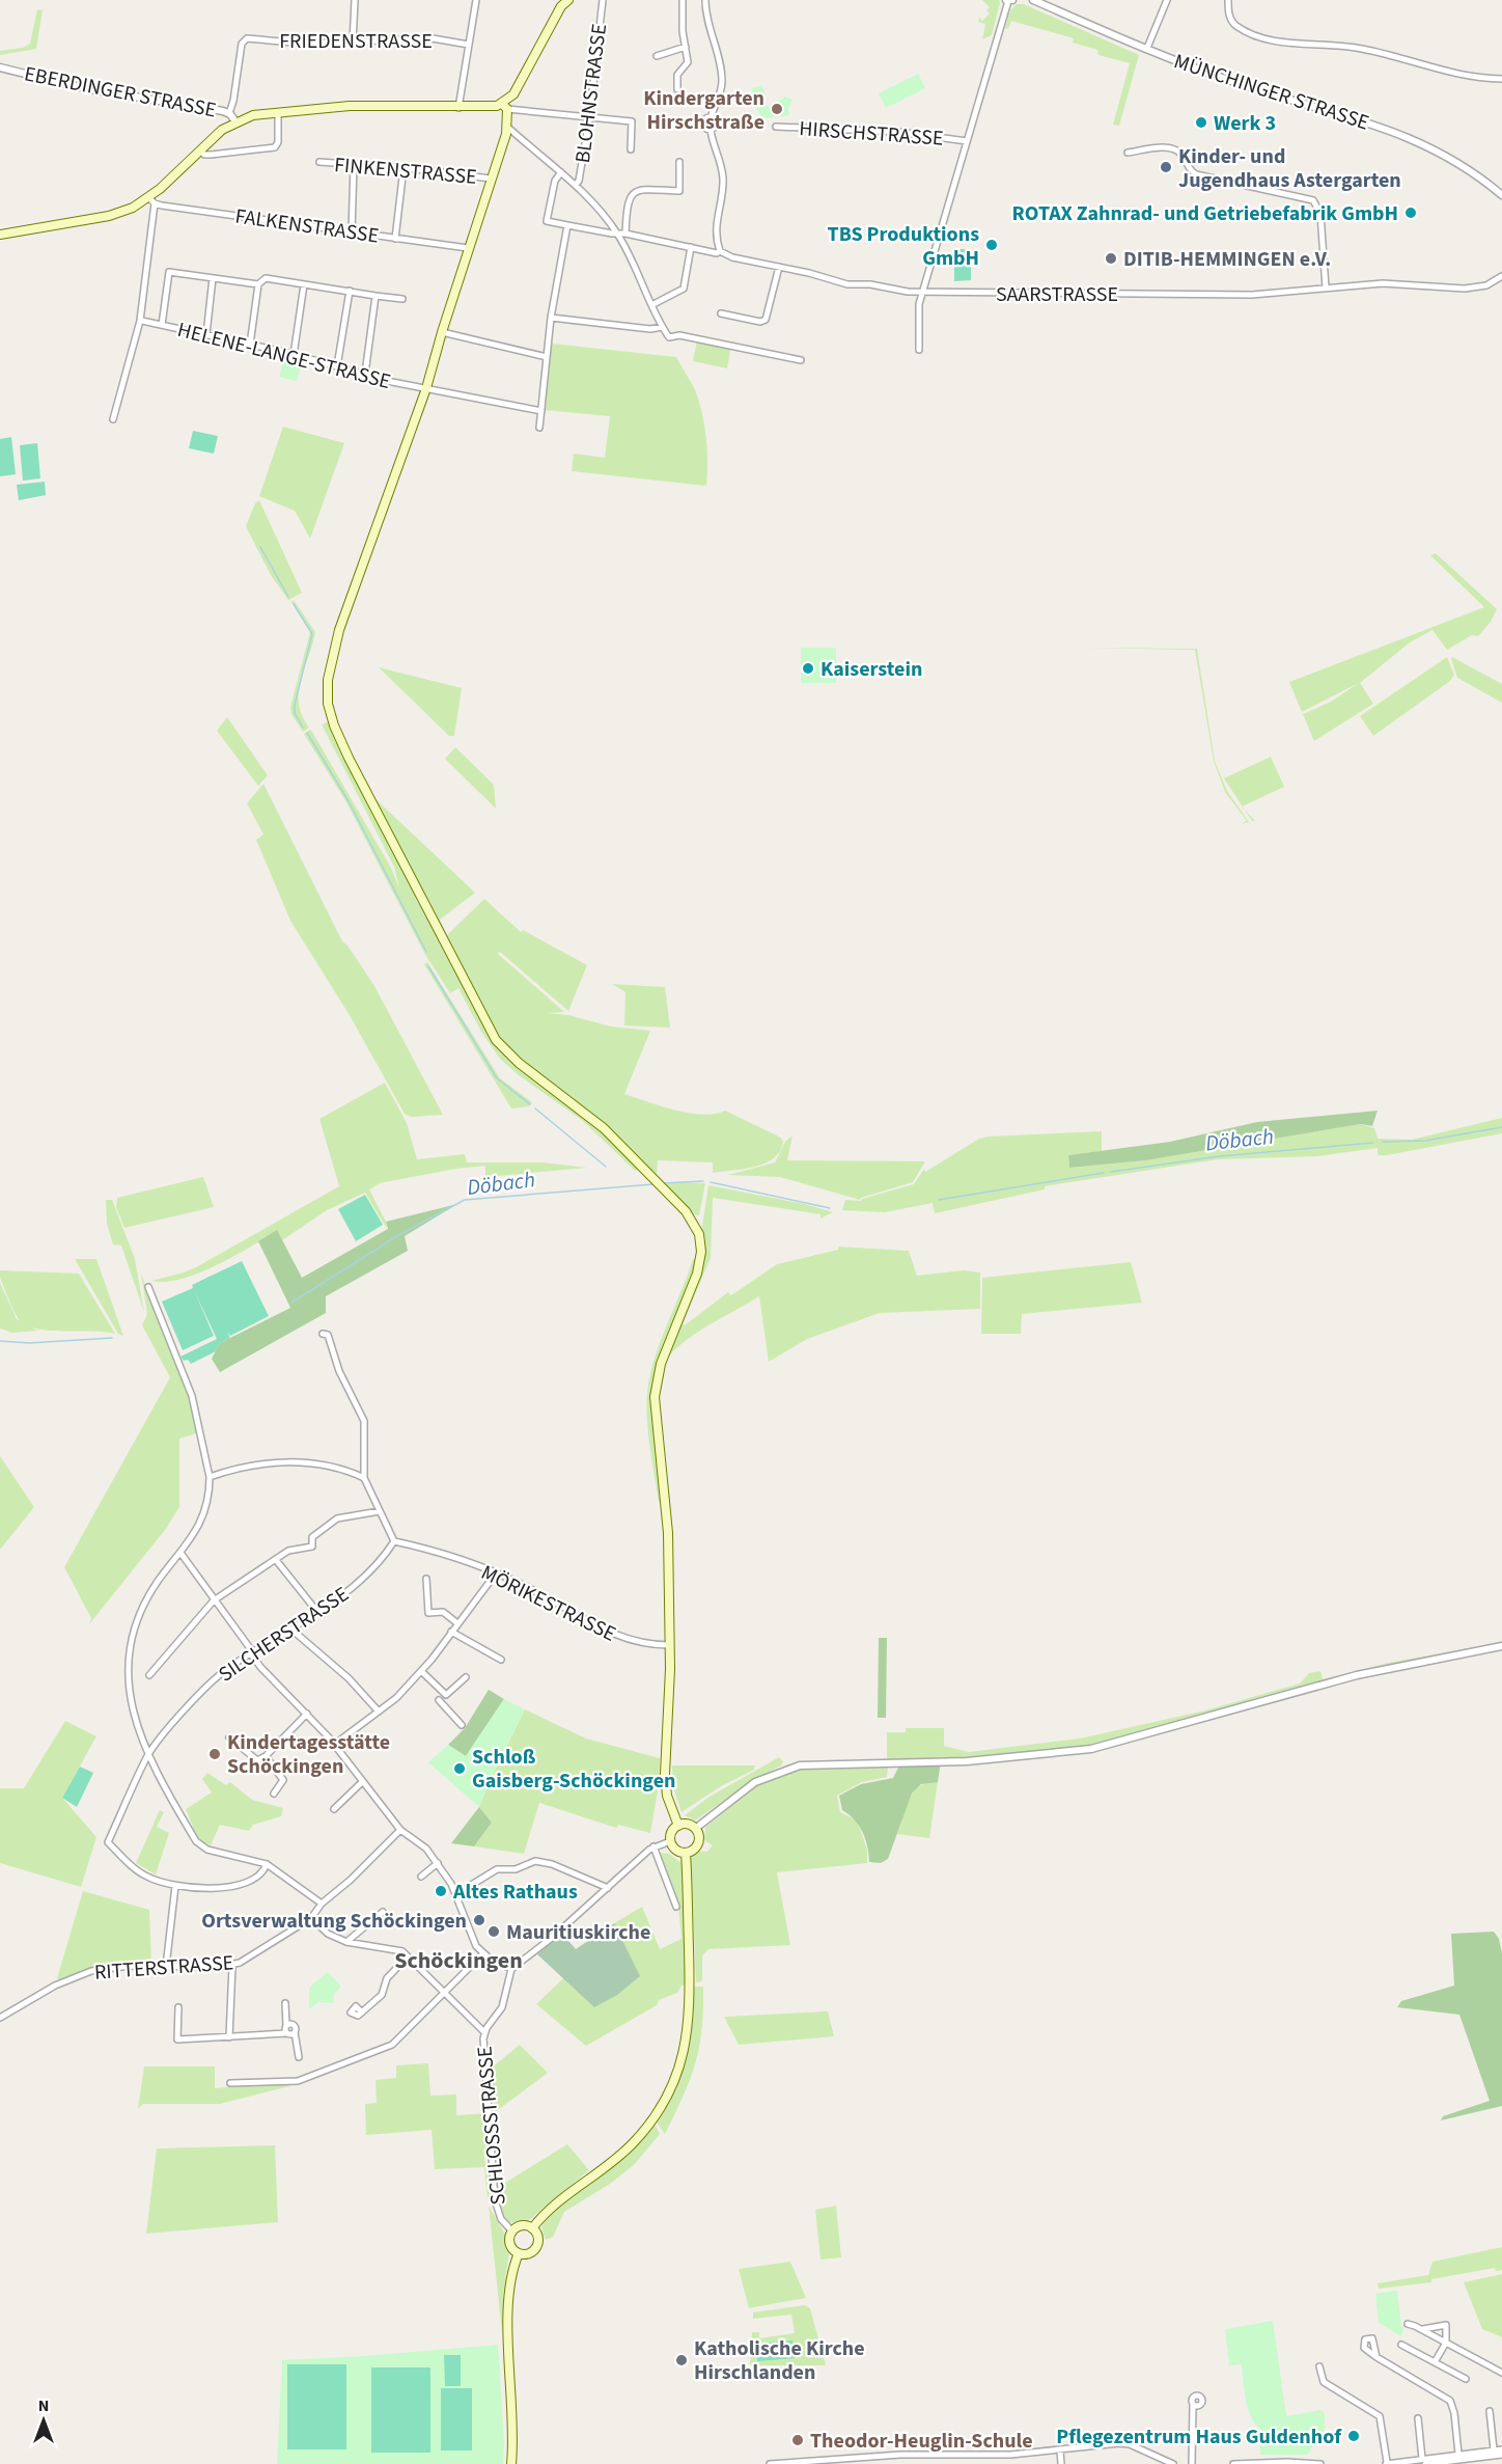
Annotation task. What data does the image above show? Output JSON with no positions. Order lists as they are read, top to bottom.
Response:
{
  "streets": {
    "street": [
      "FRIEDENSTRASSE",
      "EBERDINGER STRASSE",
      "MÜNCHINGER STRASSE",
      "BLOHNSTRASSE",
      "HIRSCHSTRASSE",
      "FINKENSTRASSE",
      "FALKENSTRASSE",
      "SAARSTRASSE",
      "HELENE-LANGE-STRASSE",
      "MÖRIKESTRASSE",
      "SILCHERSTRASSE",
      "RITTERSTRASSE",
      "SCHLOSSSTRASSE"
    ]
  },
  "crossings": [
    ["FRIEDENSTRASSE", "EBERDINGER STRASSE"],
    ["MÖRIKESTRASSE", "SILCHERSTRASSE"]
  ],
  "districts": ["Schöckingen"],
  "water": ["Döbach"],
  "places": [
    "Kindergarten Hirschstraße",
    "Werk 3",
    "Kinder- und Jugendhaus Astergarten",
    "ROTAX Zahnrad- und Getriebefabrik GmbH",
    "TBS Produktions GmbH",
    "DITIB-HEMMINGEN e.V.",
    "Kaiserstein",
    "Kindertagesstätte Schöckingen",
    "Schloß Gaisberg-Schöckingen",
    "Altes Rathaus",
    "Ortsverwaltung Schöckingen",
    "Mauritiuskirche",
    "Katholische Kirche Hirschlanden",
    "Pflegezentrum Haus Guldenhof",
    "Theodor-Heuglin-Schule"
  ],
  "north": "top"
}
